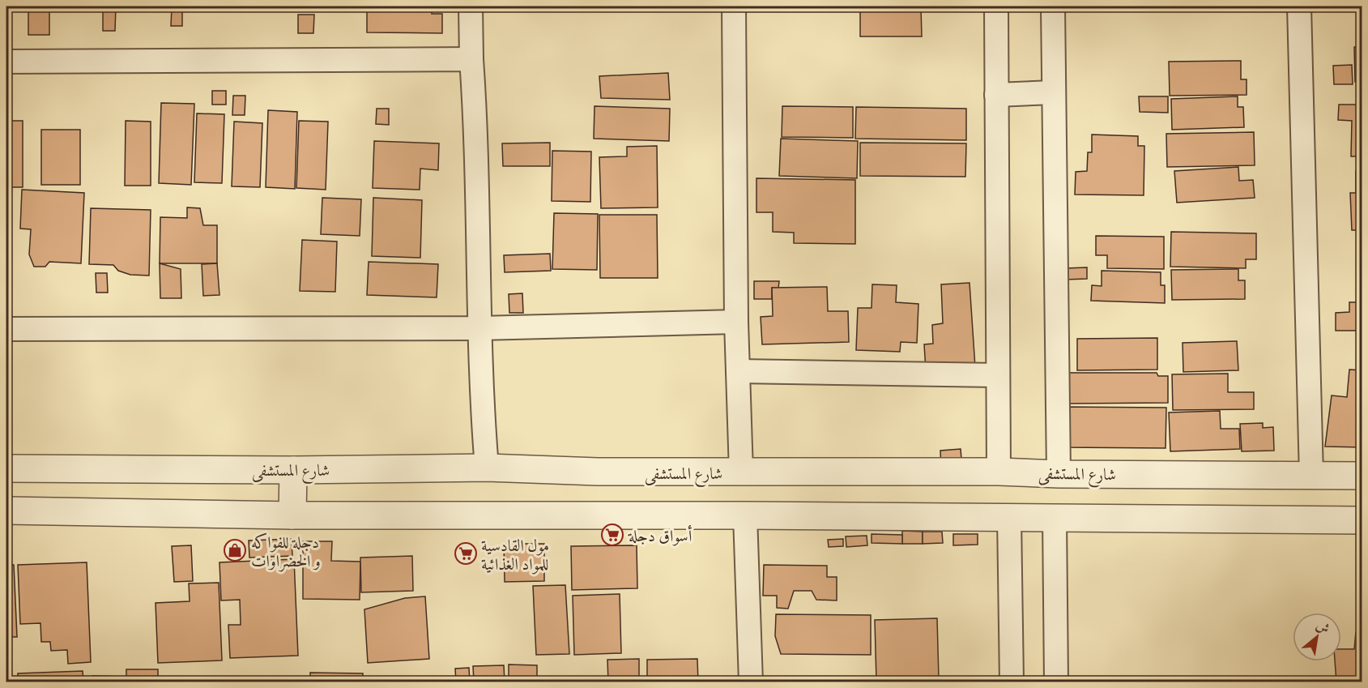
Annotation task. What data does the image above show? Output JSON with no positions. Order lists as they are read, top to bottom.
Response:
{
  "streets": {
    "street": ["شارع المستشفى"]
  },
  "places": {
    "supermarket": ["أسواق دجلة", "مول القادسية للمواد الغذائية"],
    "shop": ["دجلة للفواكه و الخضراوات"]
  },
  "north": "top right"
}
